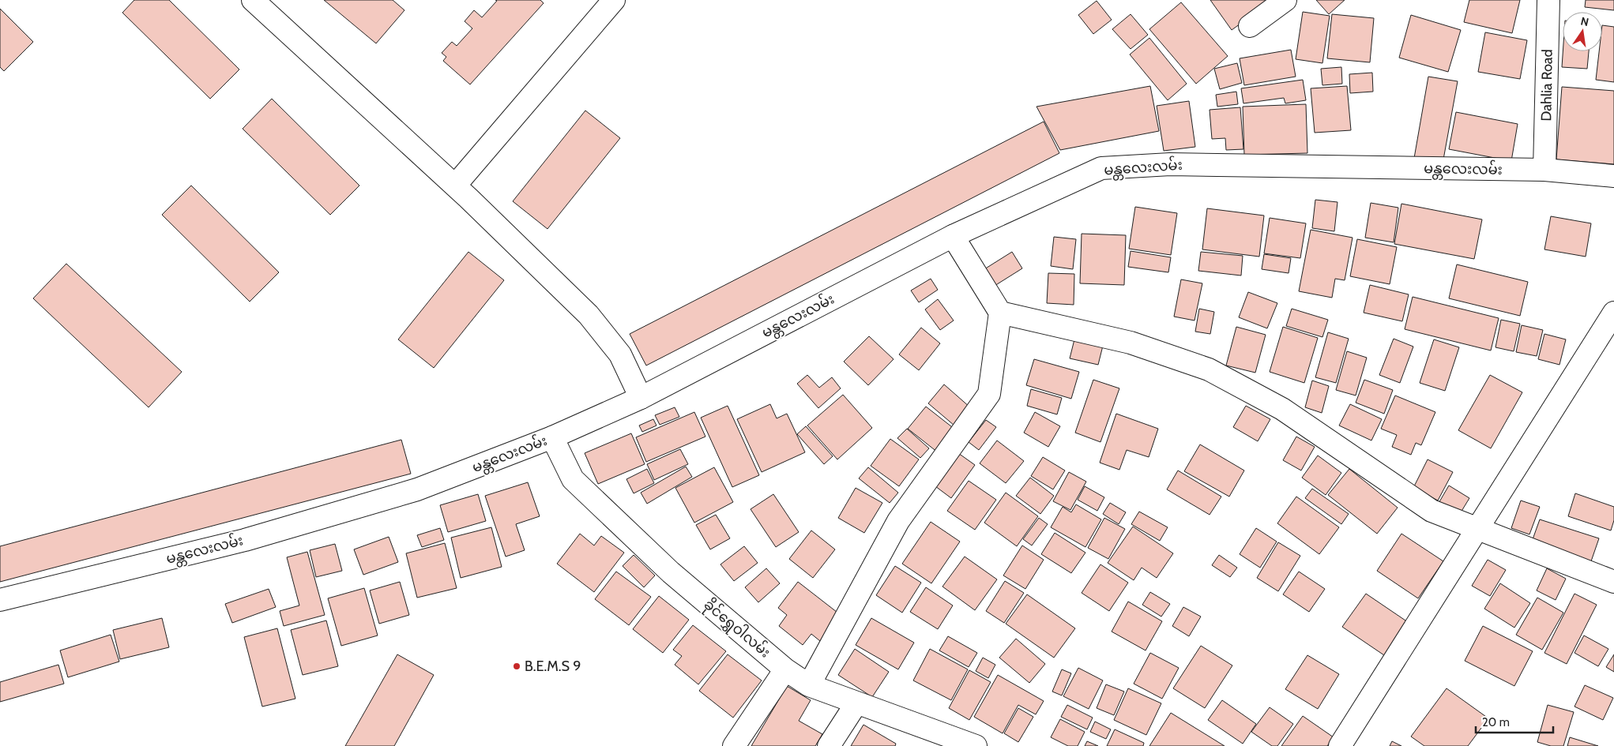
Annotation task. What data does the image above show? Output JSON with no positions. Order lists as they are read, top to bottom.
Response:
{
  "streets": {
    "street": ["Dahlia Road", "မန္တလေးလမ်း", "ခိုင်ရွှေဝါလမ်း"]
  },
  "crossings": [
    ["Dahlia Road", "မန္တလေးလမ်း"],
    ["မန္တလေးလမ်း", "ခိုင်ရွှေဝါလမ်း"]
  ],
  "places": ["B.E.M.S 9"],
  "scale_bar": "20 m",
  "north": "top"
}
